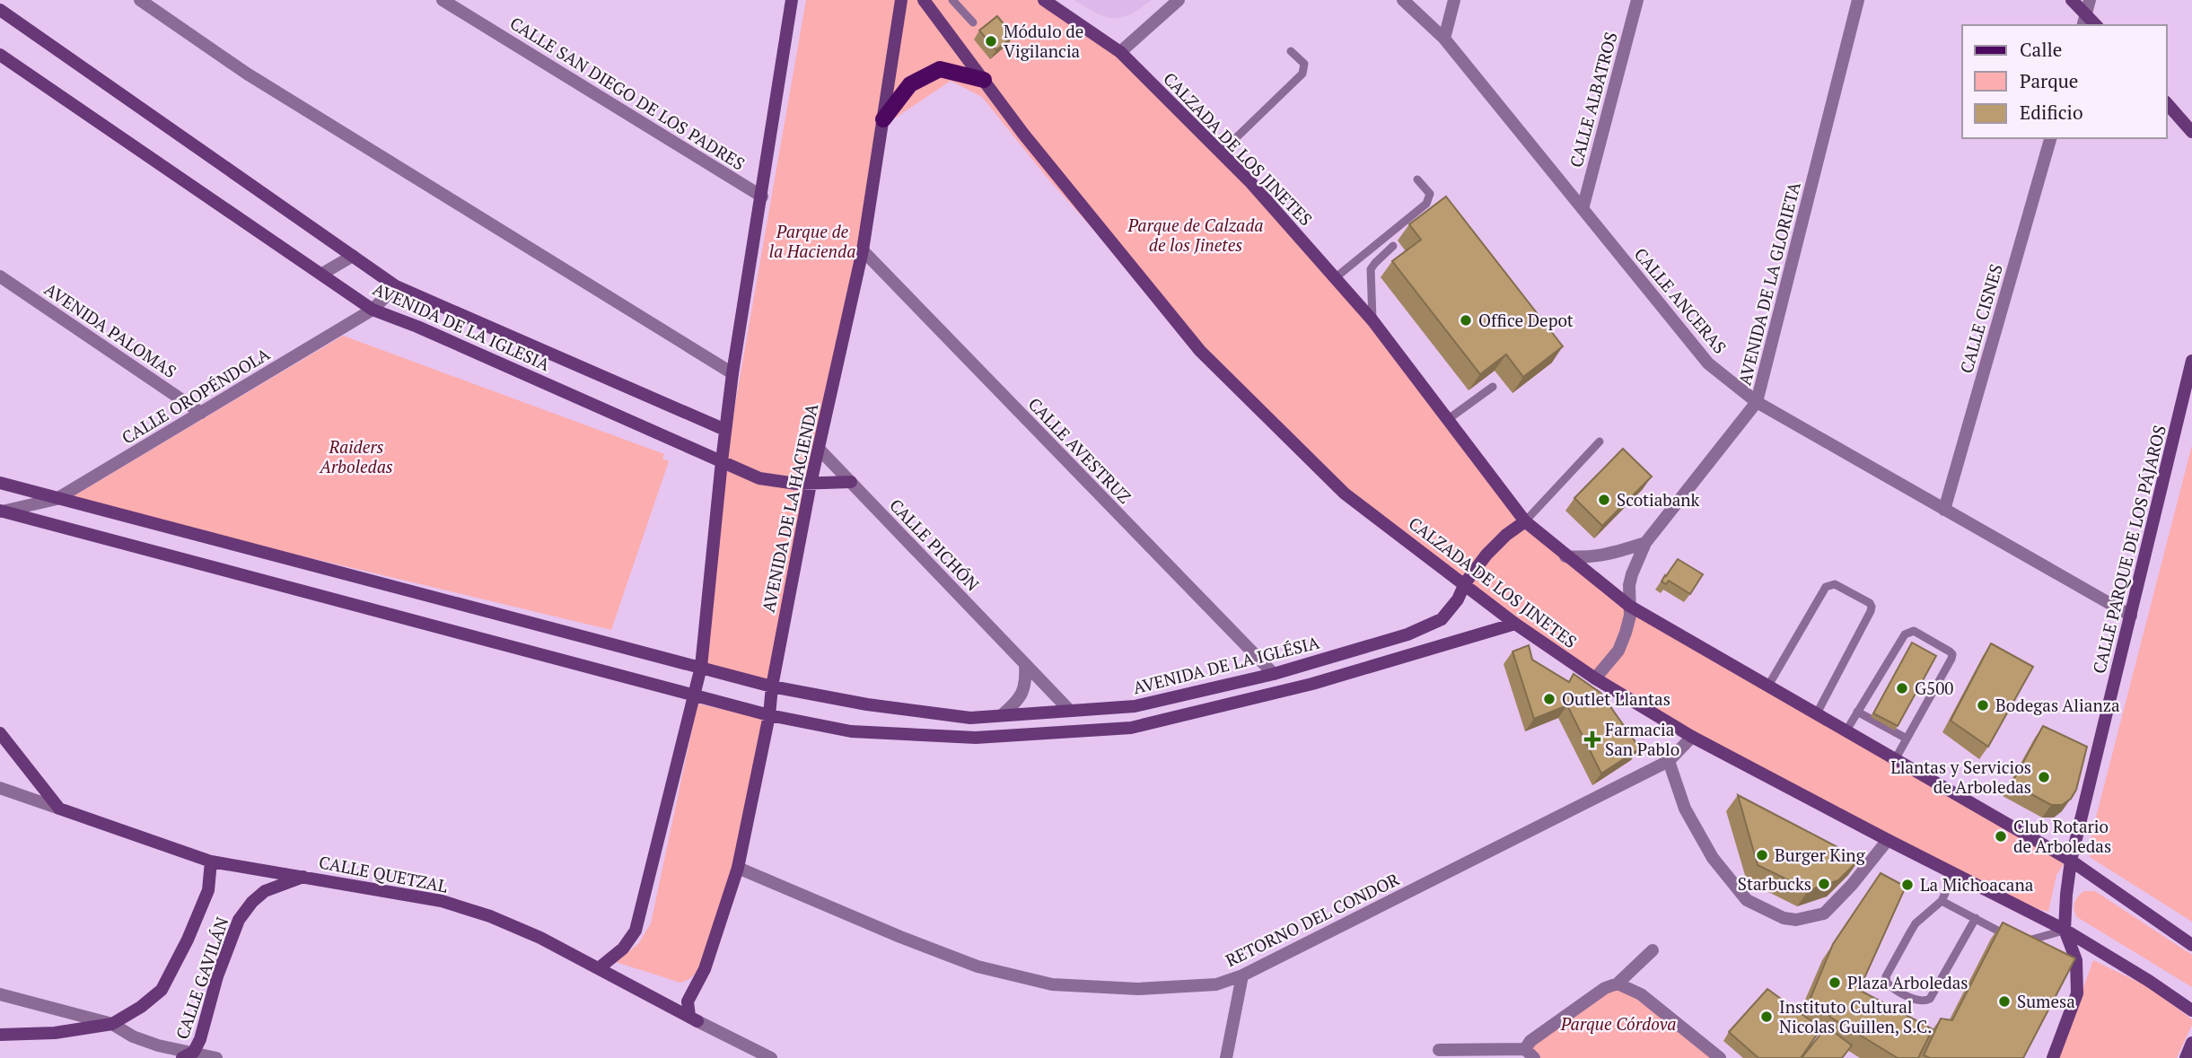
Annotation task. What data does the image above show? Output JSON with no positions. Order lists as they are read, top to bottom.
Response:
{
  "streets": {
    "street": [
      "CALLE SAN DIEGO DE LOS PADRES",
      "CALLE ALBATROS",
      "CALZADA DE LOS JINETES",
      "AVENIDA DE LA GLORIETA",
      "CALLE ANCERAS",
      "CALLE CISNES",
      "AVENIDA DE LA IGLESIA",
      "AVENIDA PALOMAS",
      "CALLE OROPÉNDOLA",
      "CALLE AVESTRUZ",
      "AVENIDA DE LA HACIENDA",
      "CALLE PICHÓN",
      "CALLE PARQUE DE LOS PÁJAROS",
      "AVENIDA DE LA IGLÉSIA",
      "CALLE QUETZAL",
      "RETORNO DEL CONDOR",
      "CALLE GAVILÁN"
    ]
  },
  "crossings": [
    ["CALLE ALBATROS", "CALLE ANCERAS"],
    ["CALZADA DE LOS JINETES", "AVENIDA DE LA GLORIETA"],
    ["CALZADA DE LOS JINETES", "CALLE PARQUE DE LOS PÁJAROS"],
    ["CALZADA DE LOS JINETES", "AVENIDA DE LA IGLÉSIA"],
    ["CALZADA DE LOS JINETES", "RETORNO DEL CONDOR"],
    ["AVENIDA DE LA GLORIETA", "CALLE ANCERAS"],
    ["CALLE ANCERAS", "CALLE CISNES"],
    ["CALLE ANCERAS", "CALLE PARQUE DE LOS PÁJAROS"],
    ["AVENIDA DE LA IGLESIA", "CALLE OROPÉNDOLA"],
    ["AVENIDA DE LA IGLESIA", "AVENIDA DE LA HACIENDA"],
    ["AVENIDA DE LA IGLESIA", "CALLE PICHÓN"],
    ["AVENIDA PALOMAS", "CALLE OROPÉNDOLA"],
    ["CALLE AVESTRUZ", "AVENIDA DE LA HACIENDA"],
    ["CALLE AVESTRUZ", "AVENIDA DE LA IGLÉSIA"],
    ["AVENIDA DE LA HACIENDA", "CALLE PICHÓN"],
    ["AVENIDA DE LA HACIENDA", "AVENIDA DE LA IGLÉSIA"],
    ["AVENIDA DE LA HACIENDA", "CALLE QUETZAL"],
    ["AVENIDA DE LA HACIENDA", "RETORNO DEL CONDOR"],
    ["CALLE PICHÓN", "AVENIDA DE LA IGLÉSIA"],
    ["CALLE QUETZAL", "CALLE GAVILÁN"]
  ],
  "parks": [
    "Parque de Calzada de los Jinetes",
    "Parque de la Hacienda",
    "Raiders Arboledas",
    "Parque Córdova"
  ],
  "places": {
    "other": [
      "Módulo de Vigilancia",
      "Office Depot",
      "Scotiabank",
      "G500",
      "Outlet Llantas",
      "Bodegas Alianza",
      "Llantas y Servicios de Arboledas",
      "Club Rotario de Arboledas",
      "Burger King",
      "Starbucks",
      "La Michoacana",
      "Plaza Arboledas",
      "Sumesa",
      "Instituto Cultural Nicolas Guillen, S.C."
    ],
    "health": ["Farmacia San Pablo"]
  },
  "legend": ["Calle", "Parque", "Edificio"]
}
